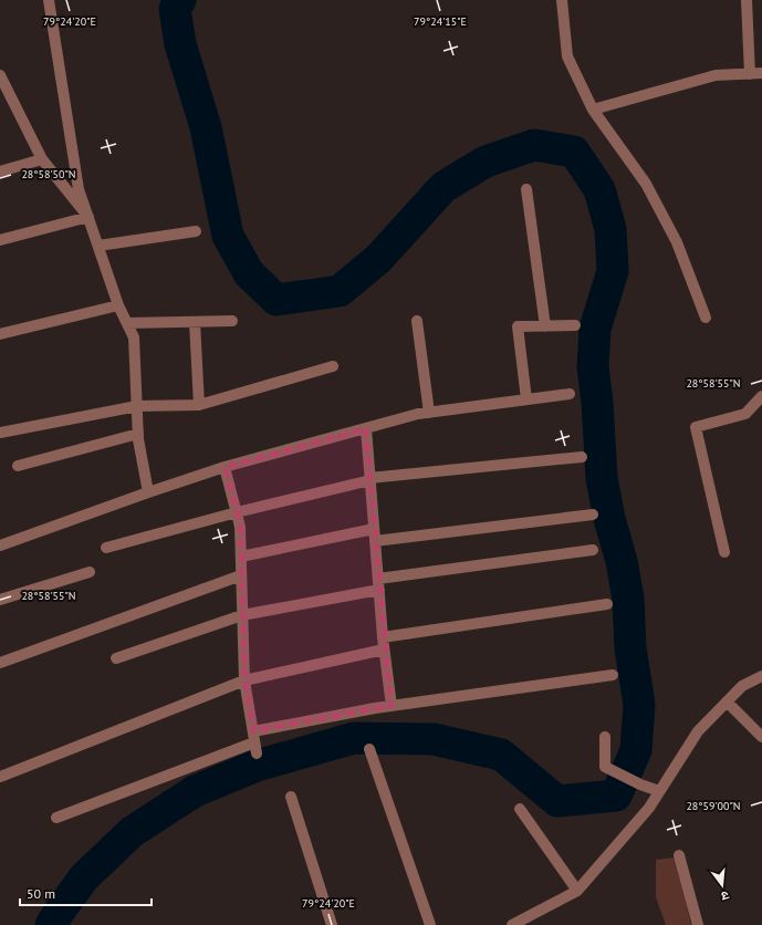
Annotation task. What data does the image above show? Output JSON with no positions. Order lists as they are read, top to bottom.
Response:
{
  "scale_bar": "50 m",
  "north": "bottom",
  "coordinates": [
    "79°24'20\"E",
    "79°24'15\"E",
    "28°58'50\"N",
    "28°58'55\"N",
    "28°59'00\"N"
  ]
}
